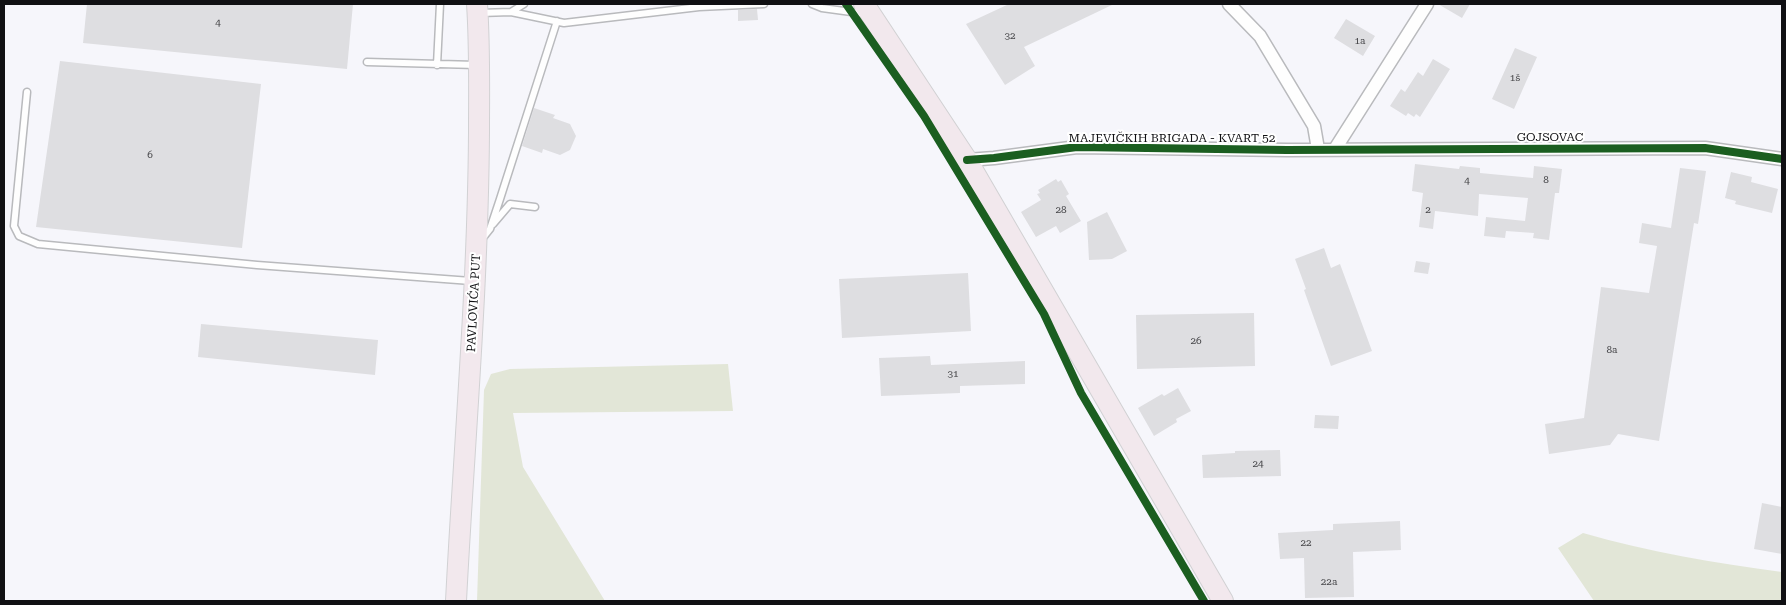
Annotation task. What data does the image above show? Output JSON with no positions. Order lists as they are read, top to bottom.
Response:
{
  "streets": {
    "main road": ["PAVLOVIĆA PUT"],
    "street": ["GOJSOVAC", "MAJEVIČKIH BRIGADA - KVART 52"]
  },
  "crossings": [
    ["GOJSOVAC", "MAJEVIČKIH BRIGADA - KVART 52"]
  ],
  "house_numbers": [
    "4",
    "32",
    "1a",
    "1š",
    "6",
    "8",
    "4",
    "28",
    "2",
    "26",
    "8a",
    "31",
    "24",
    "22",
    "22a"
  ]
}
